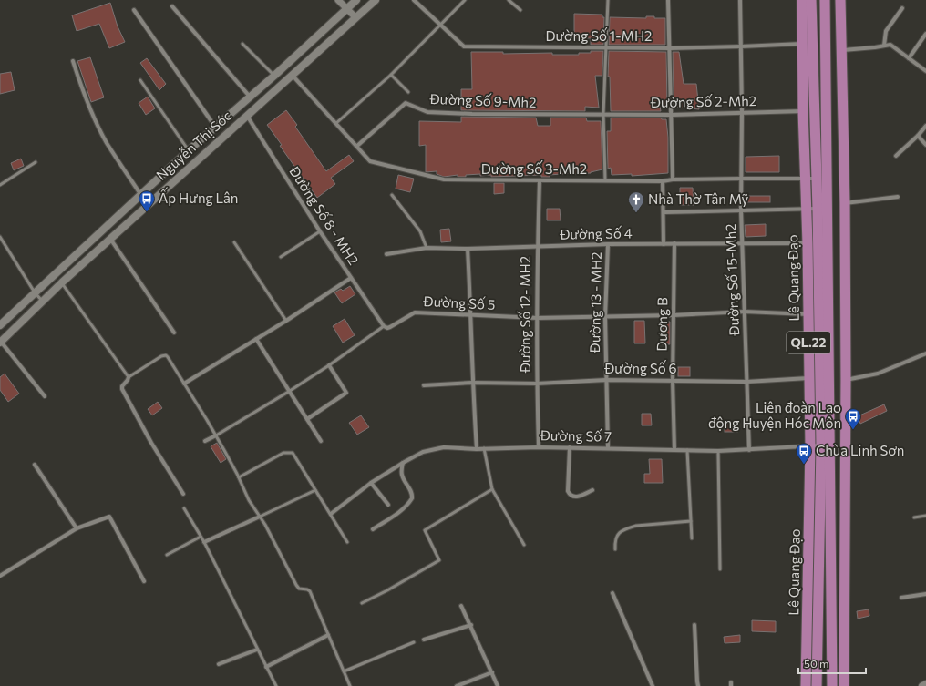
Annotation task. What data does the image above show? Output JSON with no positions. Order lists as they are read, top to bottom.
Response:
{
  "streets": {
    "highway": ["Lê Quang Đạo", "QL.22"],
    "main road": ["Nguyễn Thị Sóc"],
    "street": [
      "Đường Số 1-MH2",
      "Đường Số 9-Mh2",
      "Đường Số 2-Mh2",
      "Đường Số 3-Mh2",
      "Đường Số 8 - MH2",
      "Đường Số 4",
      "Đường Số 15-Mh2",
      "Đường 13 - MH2",
      "Đường Số 5",
      "Đường Số 12- MH2",
      "Dương B",
      "Đường Số 6",
      "Đường Số 7"
    ]
  },
  "crossings": [
    ["Đường Số 1-MH2", "Lê Quang Đạo"],
    ["Đường Số 1-MH2", "Đường Số 15-Mh2"],
    ["Đường Số 9-Mh2", "Đường Số 2-Mh2"],
    ["Đường Số 9-Mh2", "Đường Số 3-Mh2"],
    ["Đường Số 2-Mh2", "Lê Quang Đạo"],
    ["Đường Số 2-Mh2", "Đường Số 15-Mh2"],
    ["Nguyễn Thị Sóc", "Đường Số 3-Mh2"],
    ["Nguyễn Thị Sóc", "Đường Số 8 - MH2"],
    ["Đường Số 3-Mh2", "Lê Quang Đạo"],
    ["Đường Số 3-Mh2", "Đường Số 15-Mh2"],
    ["Đường Số 3-Mh2", "Đường Số 12- MH2"],
    ["Đường Số 8 - MH2", "Đường Số 5"],
    ["Đường Số 4", "Lê Quang Đạo"],
    ["Đường Số 4", "Đường Số 15-Mh2"],
    ["Đường Số 4", "Đường 13 - MH2"],
    ["Đường Số 4", "Đường Số 12- MH2"],
    ["Đường Số 4", "Dương B"],
    ["Lê Quang Đạo", "Đường Số 6"],
    ["Đường Số 15-Mh2", "Đường Số 6"],
    ["Đường 13 - MH2", "Đường Số 5"],
    ["Đường 13 - MH2", "Đường Số 6"],
    ["Đường 13 - MH2", "Đường Số 7"],
    ["Đường Số 5", "Đường Số 12- MH2"],
    ["Đường Số 5", "Dương B"],
    ["Đường Số 12- MH2", "Đường Số 6"],
    ["Đường Số 12- MH2", "Đường Số 7"],
    ["Dương B", "Đường Số 6"],
    ["Dương B", "Đường Số 7"]
  ],
  "places": {
    "bus stop": ["Ấp Hưng Lân", "Liên đoàn Lao động Huyện Hóc Môn", "Chùa Linh Sơn"],
    "church": ["Nhà Thờ Tân Mỹ"]
  },
  "scale_bar": "50 m"
}
